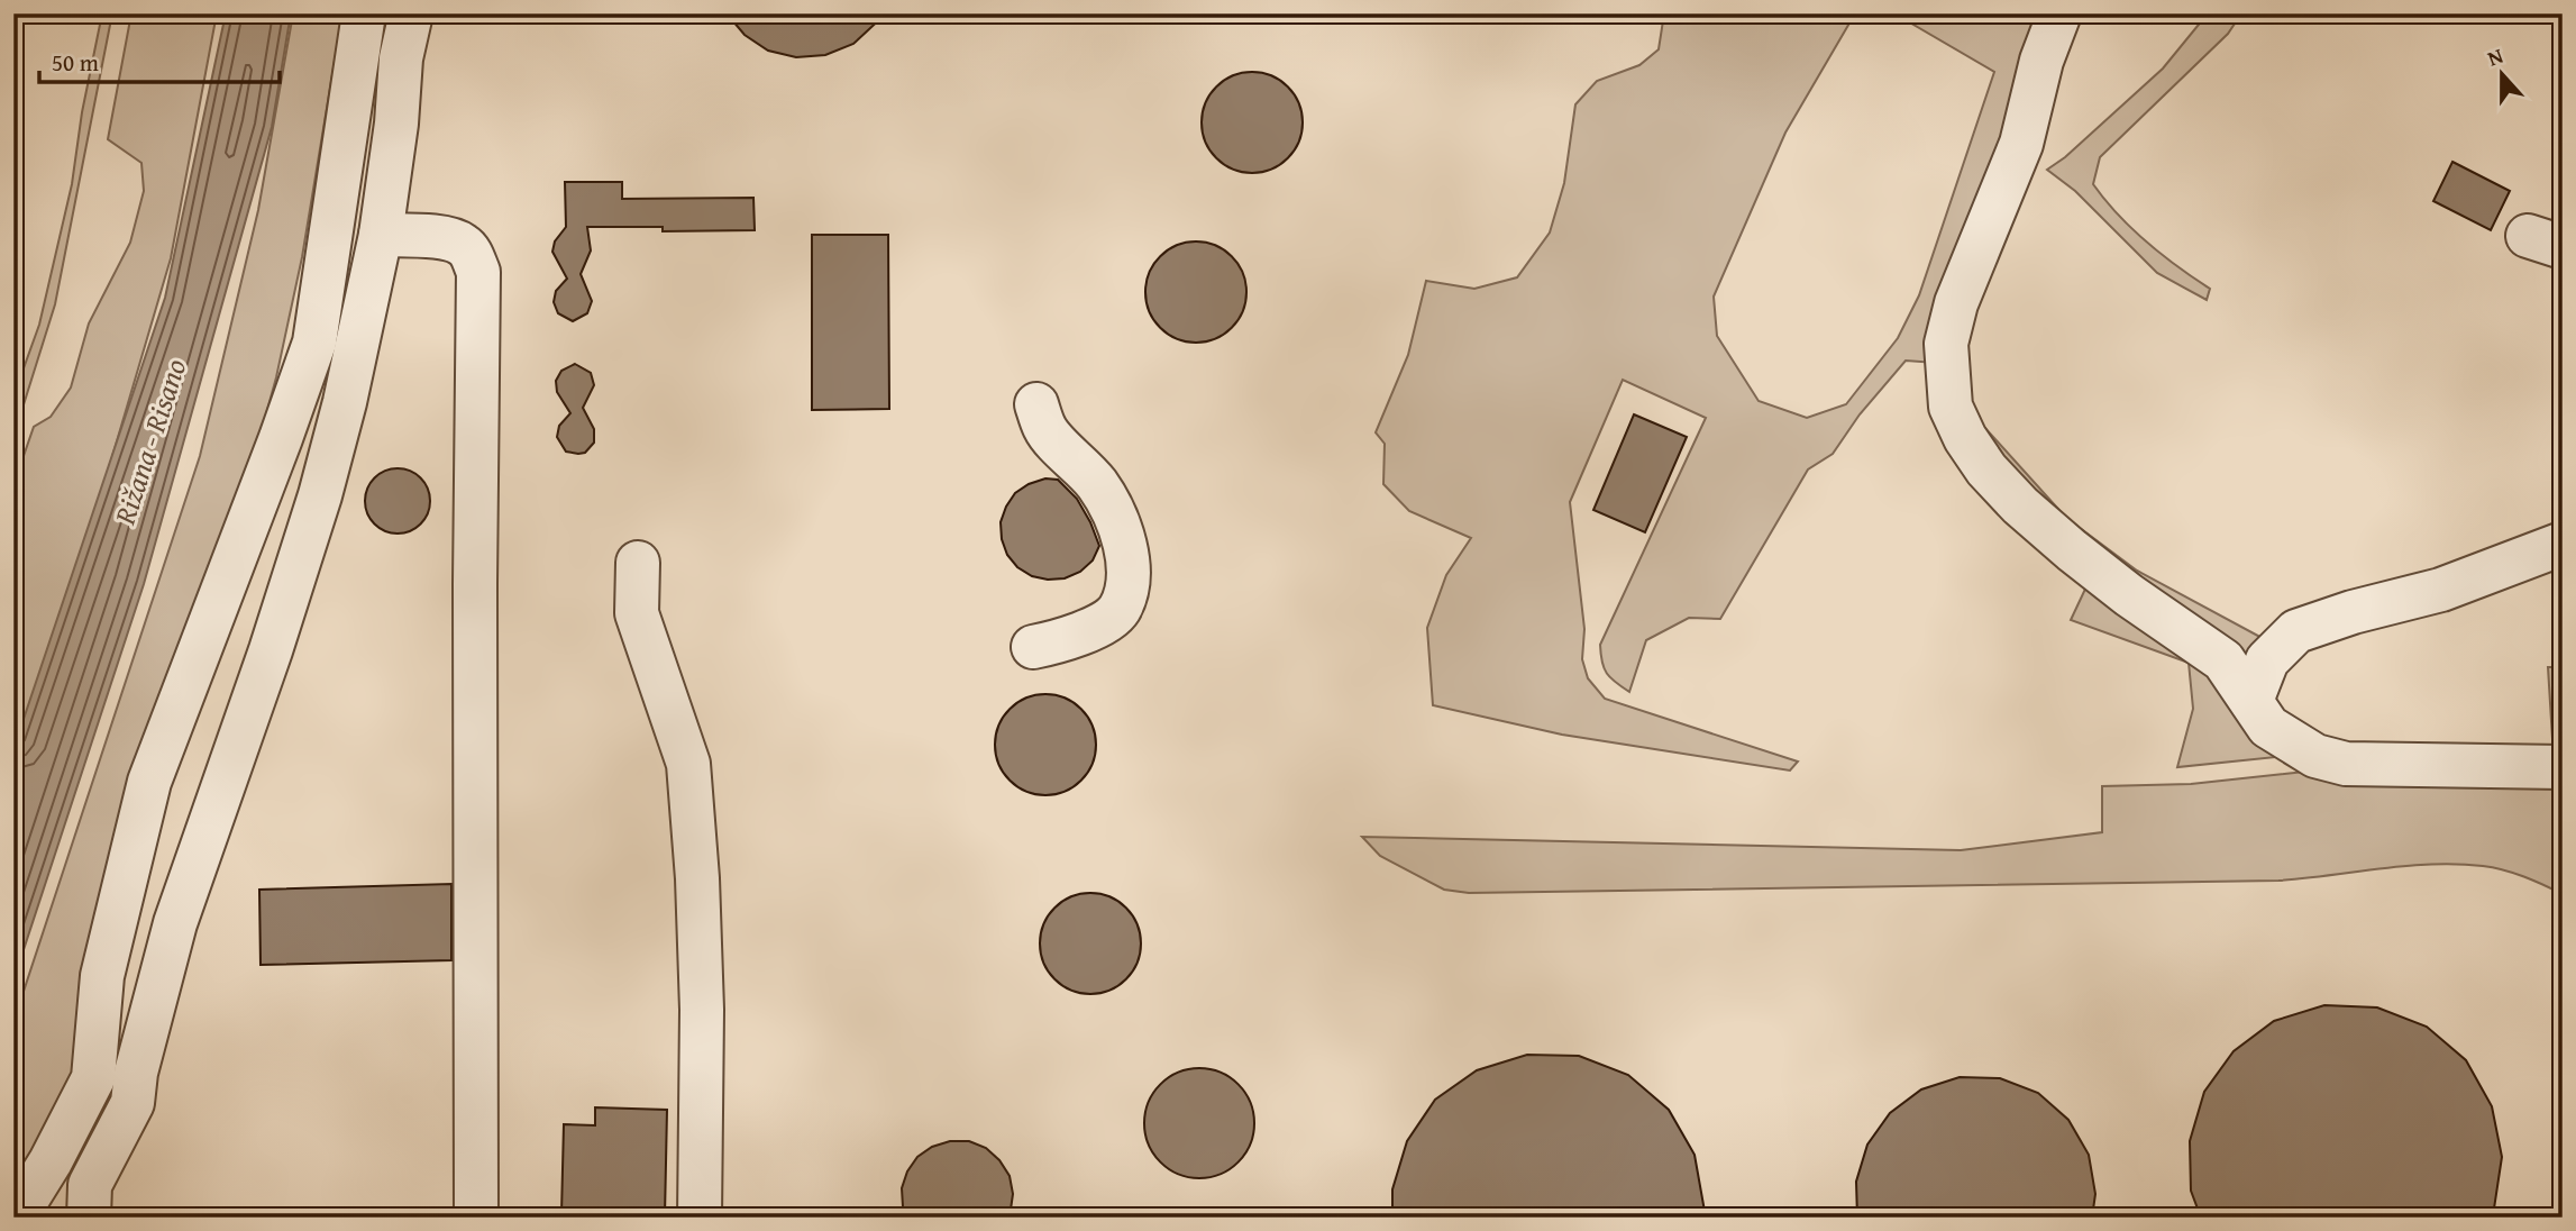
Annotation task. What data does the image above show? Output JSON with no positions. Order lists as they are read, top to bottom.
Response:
{
  "water": ["Rižana - Risano"],
  "scale_bar": "50 m",
  "north": "top"
}
